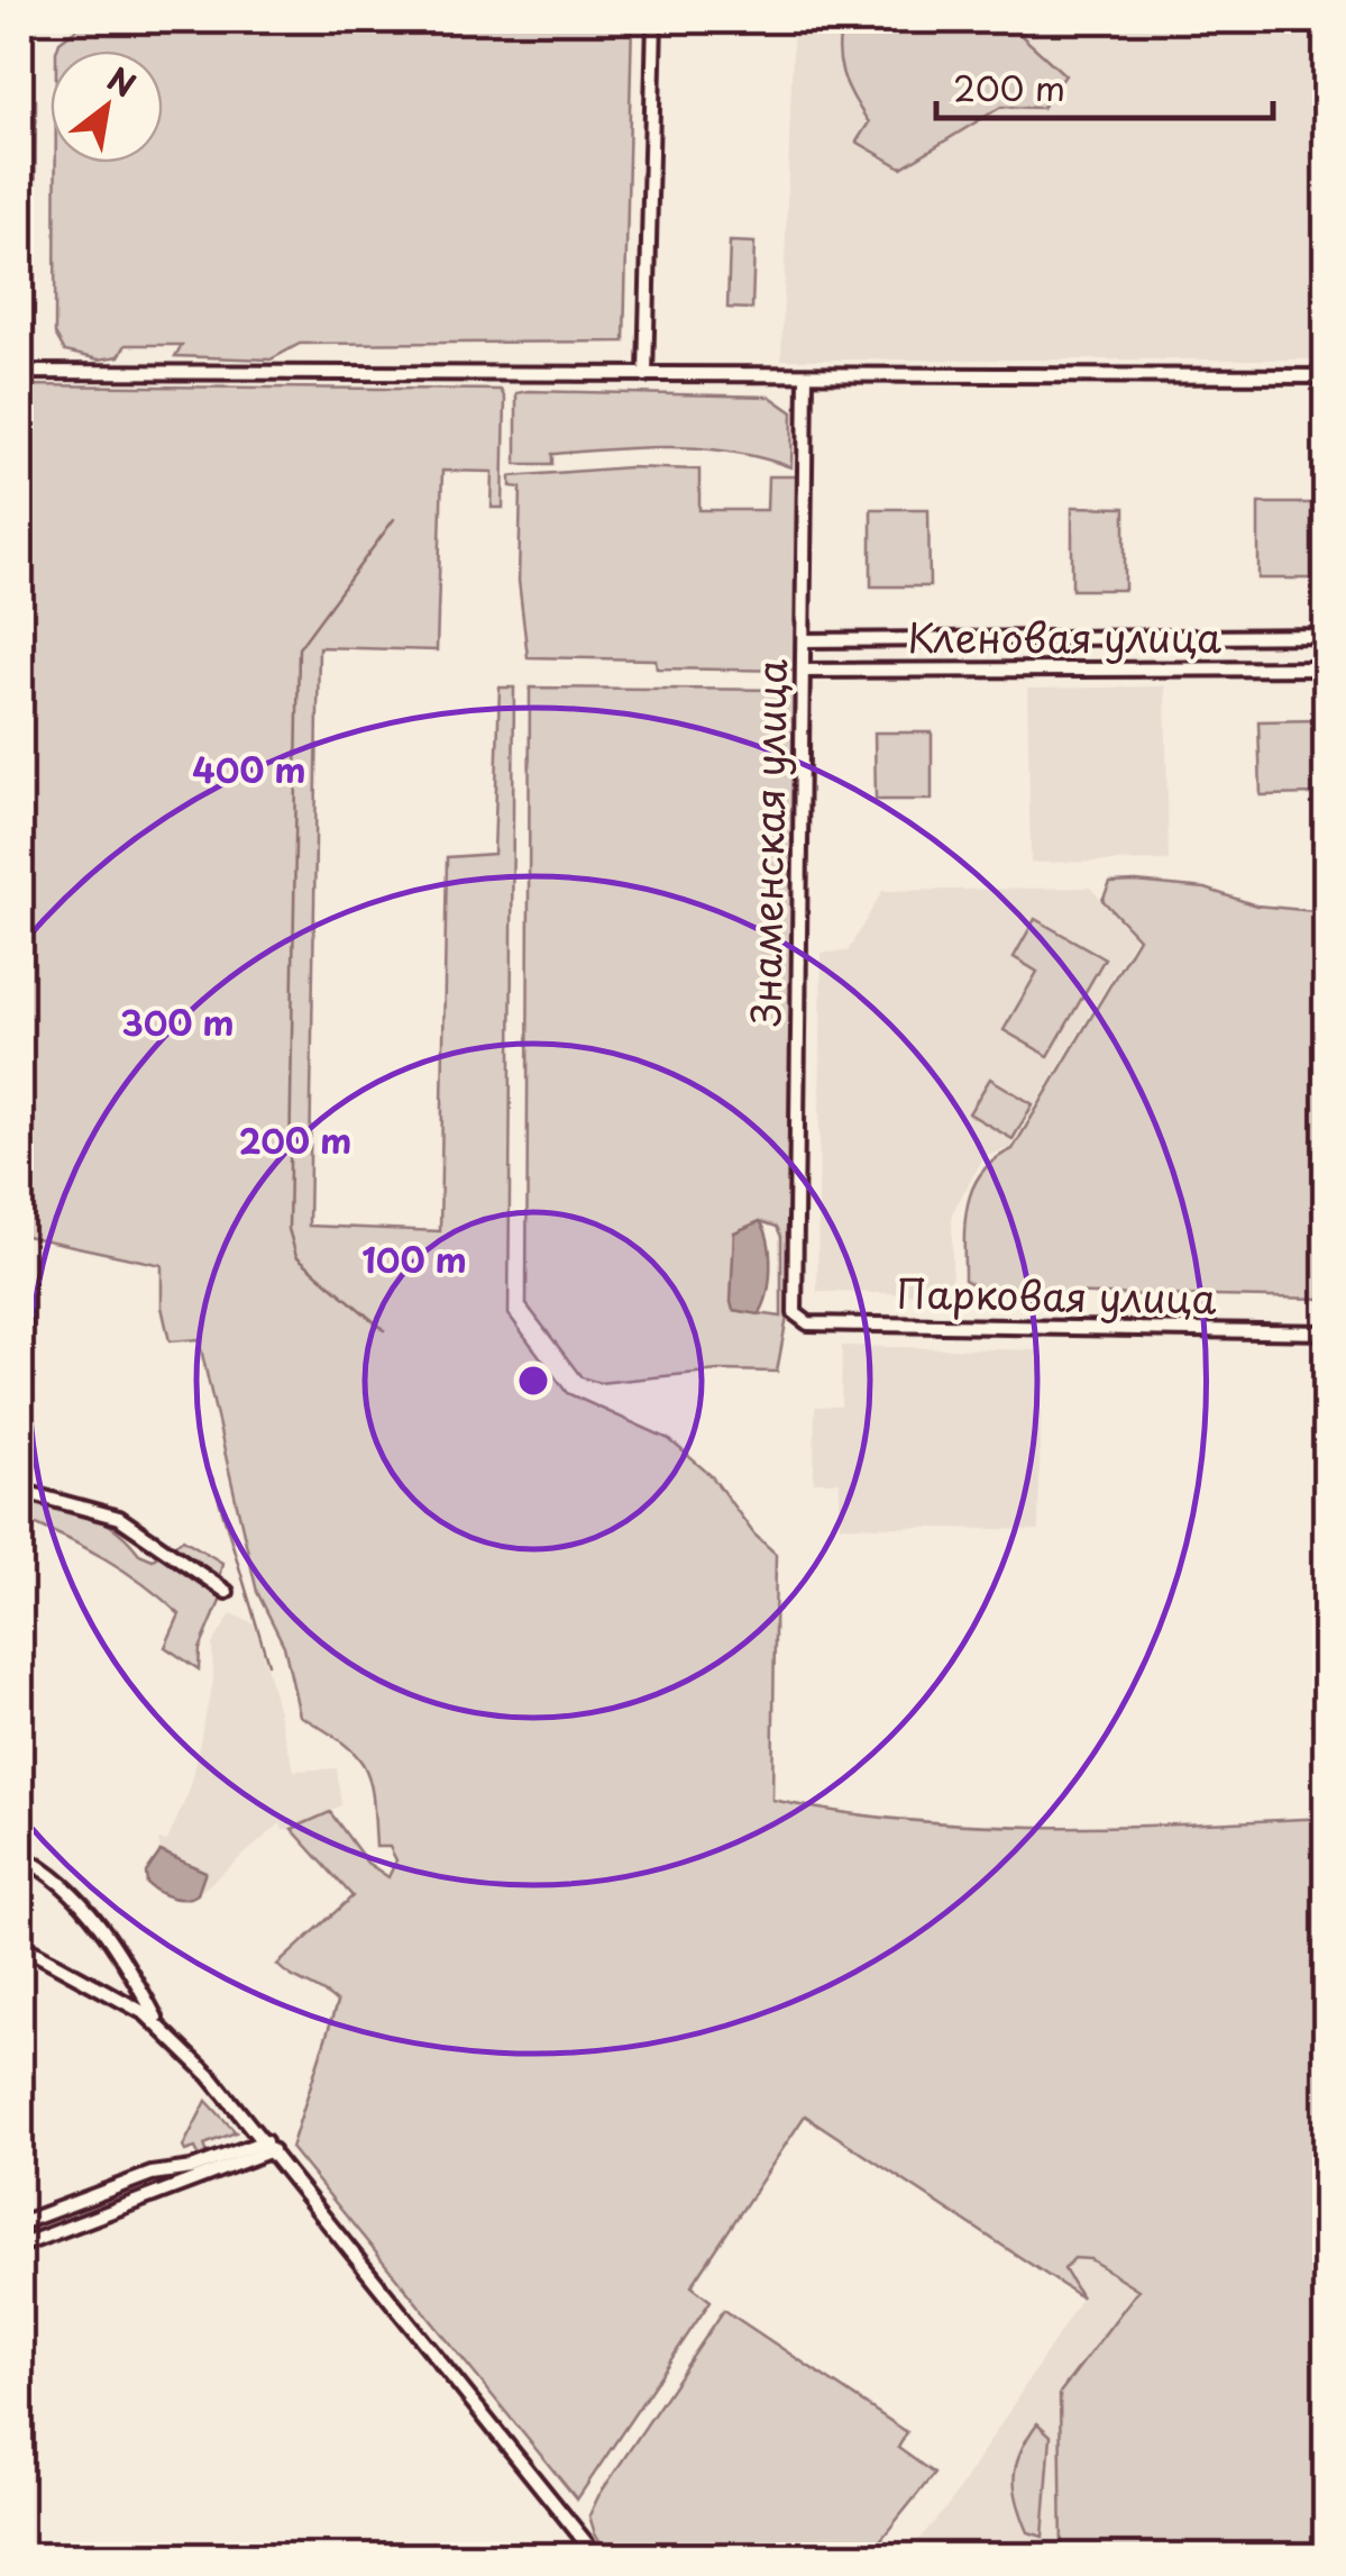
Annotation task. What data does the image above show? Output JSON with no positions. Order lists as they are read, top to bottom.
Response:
{
  "streets": {
    "street": ["Кленовая улица", "Знаменская улица", "Парковая улица"]
  },
  "crossings": [
    ["Кленовая улица", "Знаменская улица"],
    ["Знаменская улица", "Парковая улица"]
  ],
  "scale_bar": "200 m",
  "north": "top right",
  "rings": [
    "400 m",
    "300 m",
    "200 m",
    "100 m"
  ]
}
